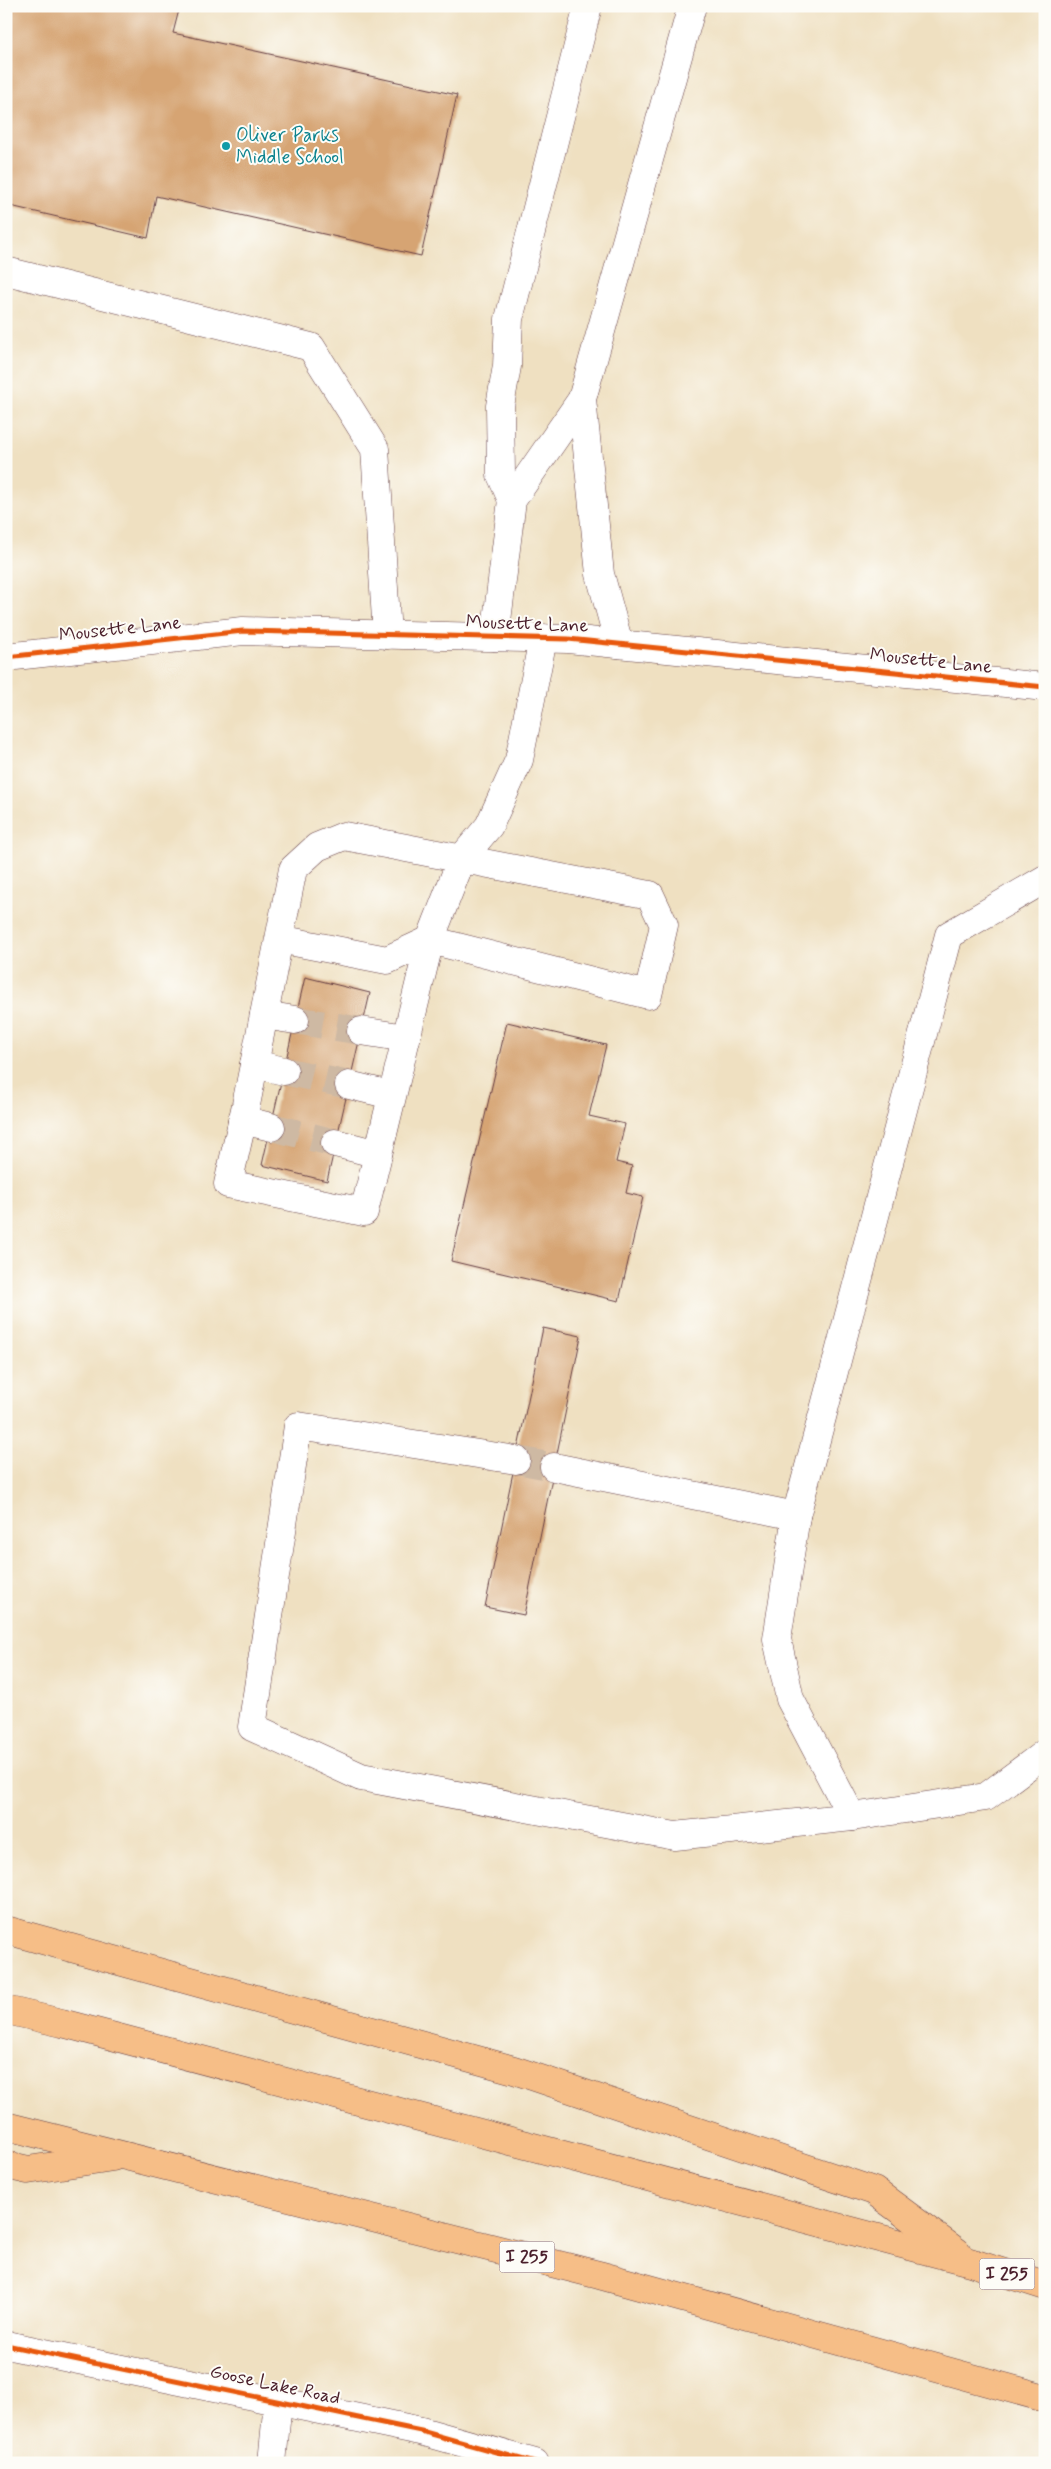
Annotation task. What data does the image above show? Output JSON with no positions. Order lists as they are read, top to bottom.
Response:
{
  "streets": {
    "highway": ["I 255"],
    "street": ["Mousette Lane", "Goose Lake Road"]
  },
  "places": ["Oliver Parks Middle School"]
}
